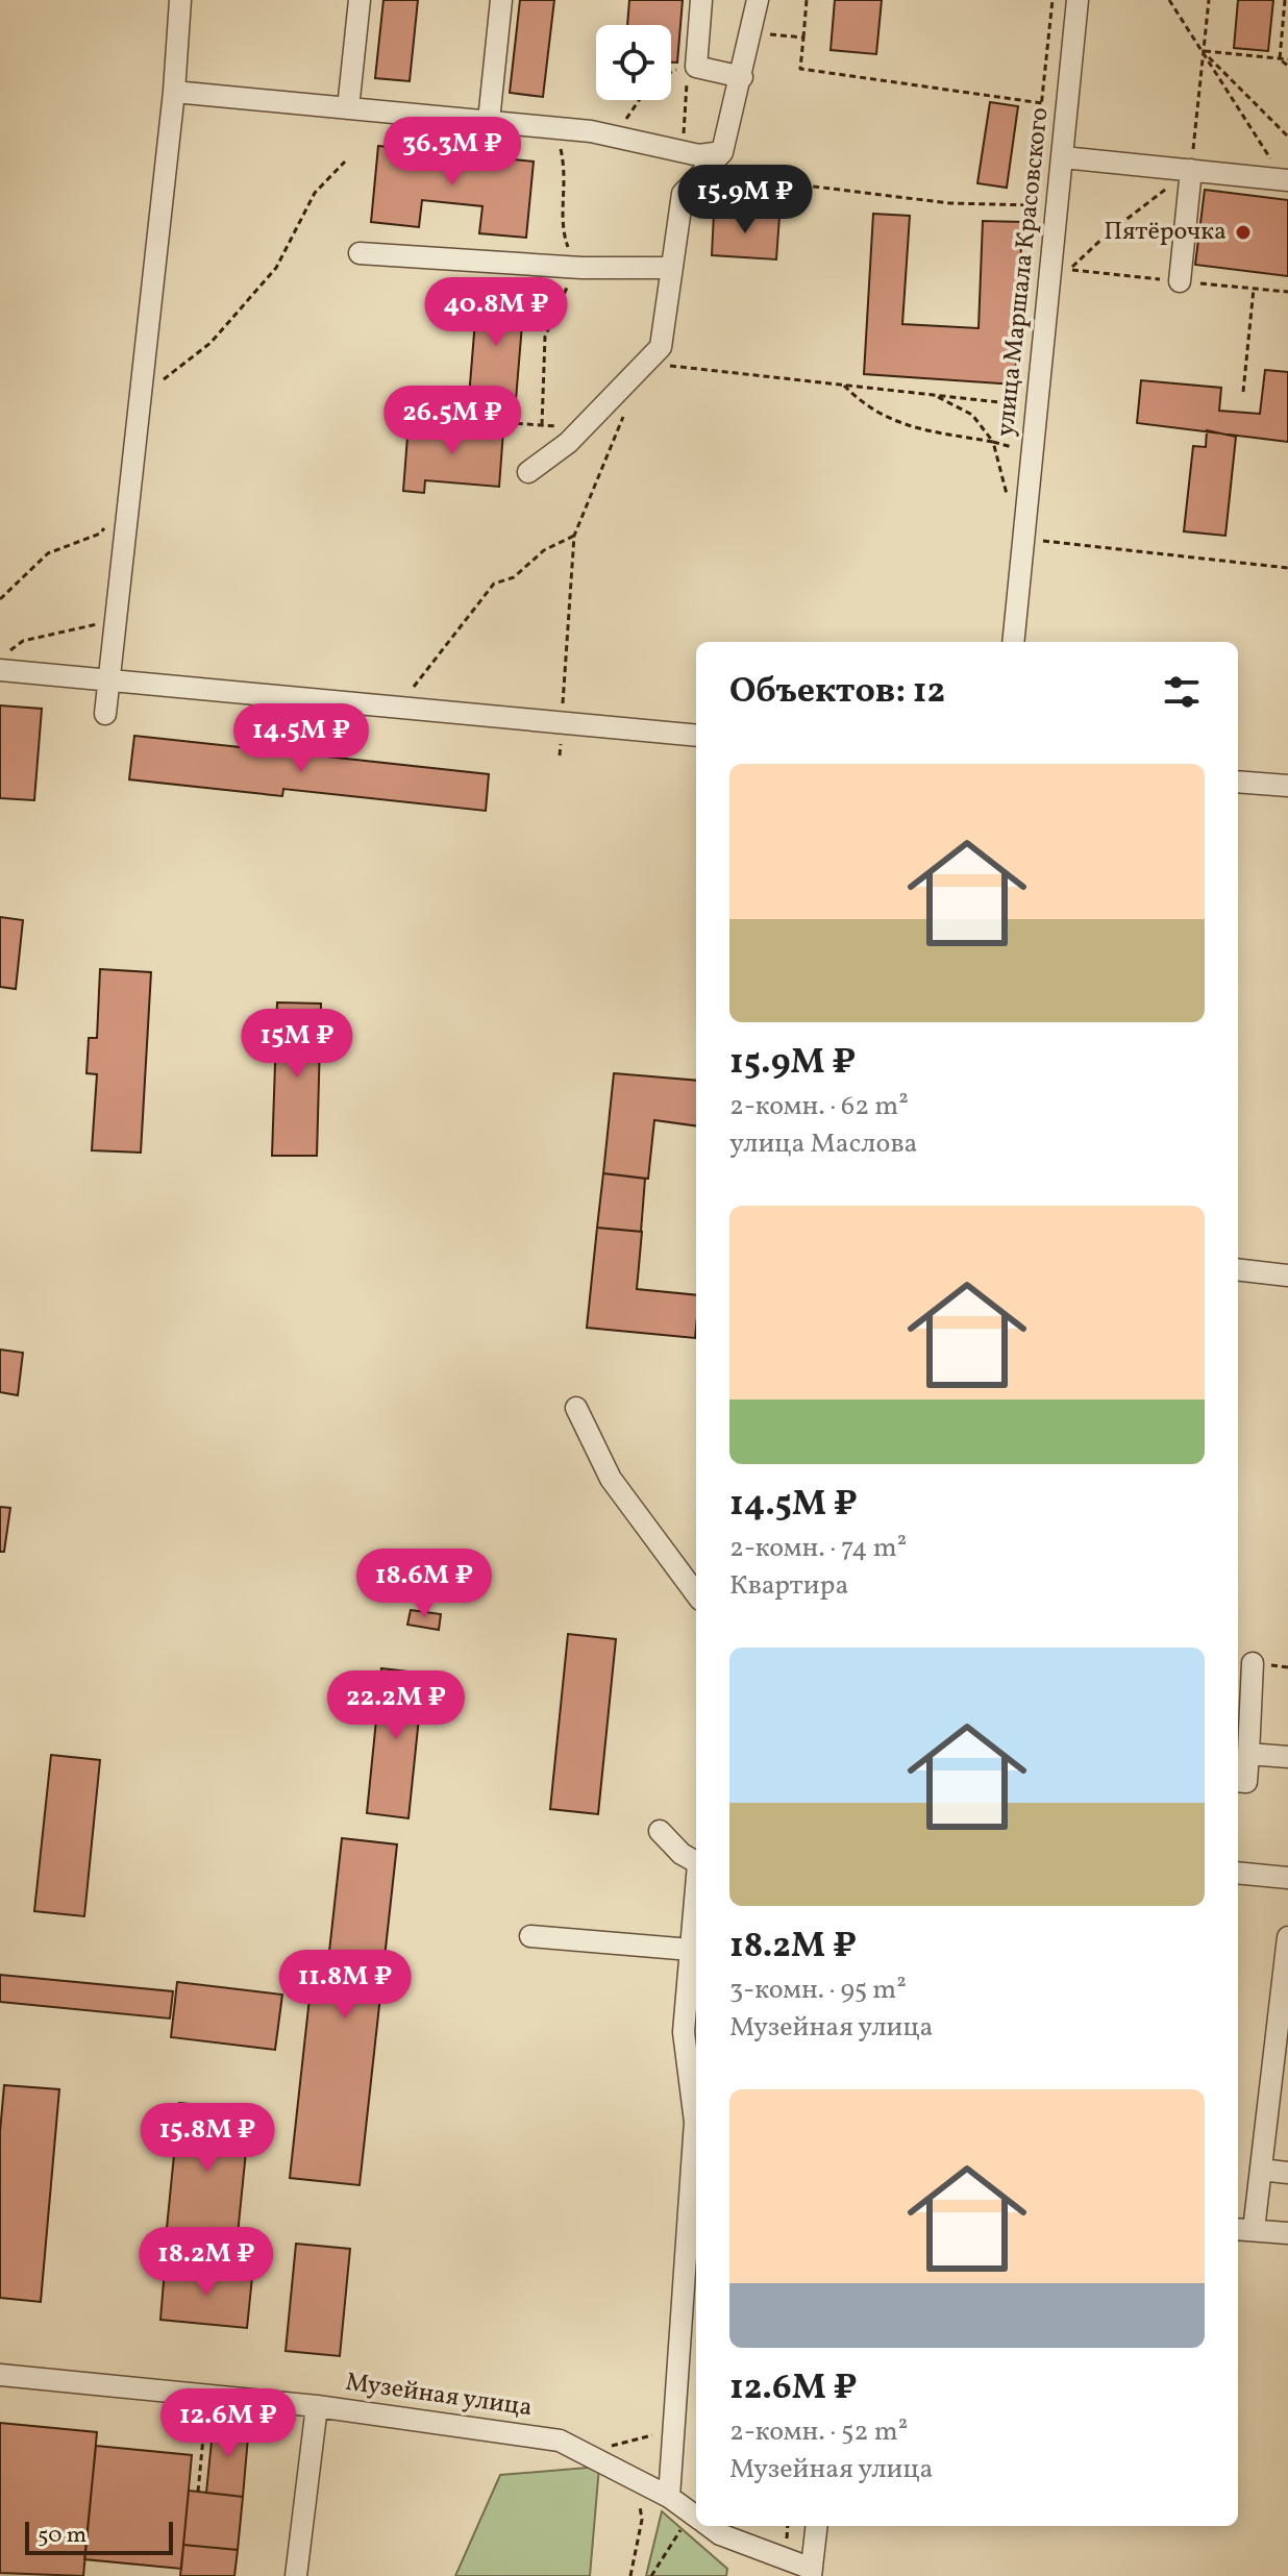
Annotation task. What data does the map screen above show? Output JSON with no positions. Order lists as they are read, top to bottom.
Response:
{
  "streets": {
    "street": ["улица Маршала Красовского", "Музейная улица"]
  },
  "places": ["Пятёрочка"],
  "scale_bar": "50 m",
  "page": {
    "price": [
      "36.3M ₽",
      "15.9M ₽",
      "40.8M ₽",
      "26.5M ₽",
      "14.5M ₽",
      "15M ₽",
      "18.6M ₽",
      "22.2M ₽",
      "11.8M ₽",
      "15.8M ₽",
      "18.2M ₽",
      "12.6M ₽"
    ],
    "heading": "Объектов: 12",
    "list": [
      {
        "name": "15.9M ₽",
        "note": "2-комн. · 62 m² · улица Маслова"
      },
      {
        "name": "14.5M ₽",
        "note": "2-комн. · 74 m² · Квартира"
      },
      {
        "name": "18.2M ₽",
        "note": "3-комн. · 95 m² · Музейная улица"
      },
      {
        "name": "12.6M ₽",
        "note": "2-комн. · 52 m² · Музейная улица"
      }
    ],
    "scale": "50 m"
  }
}
